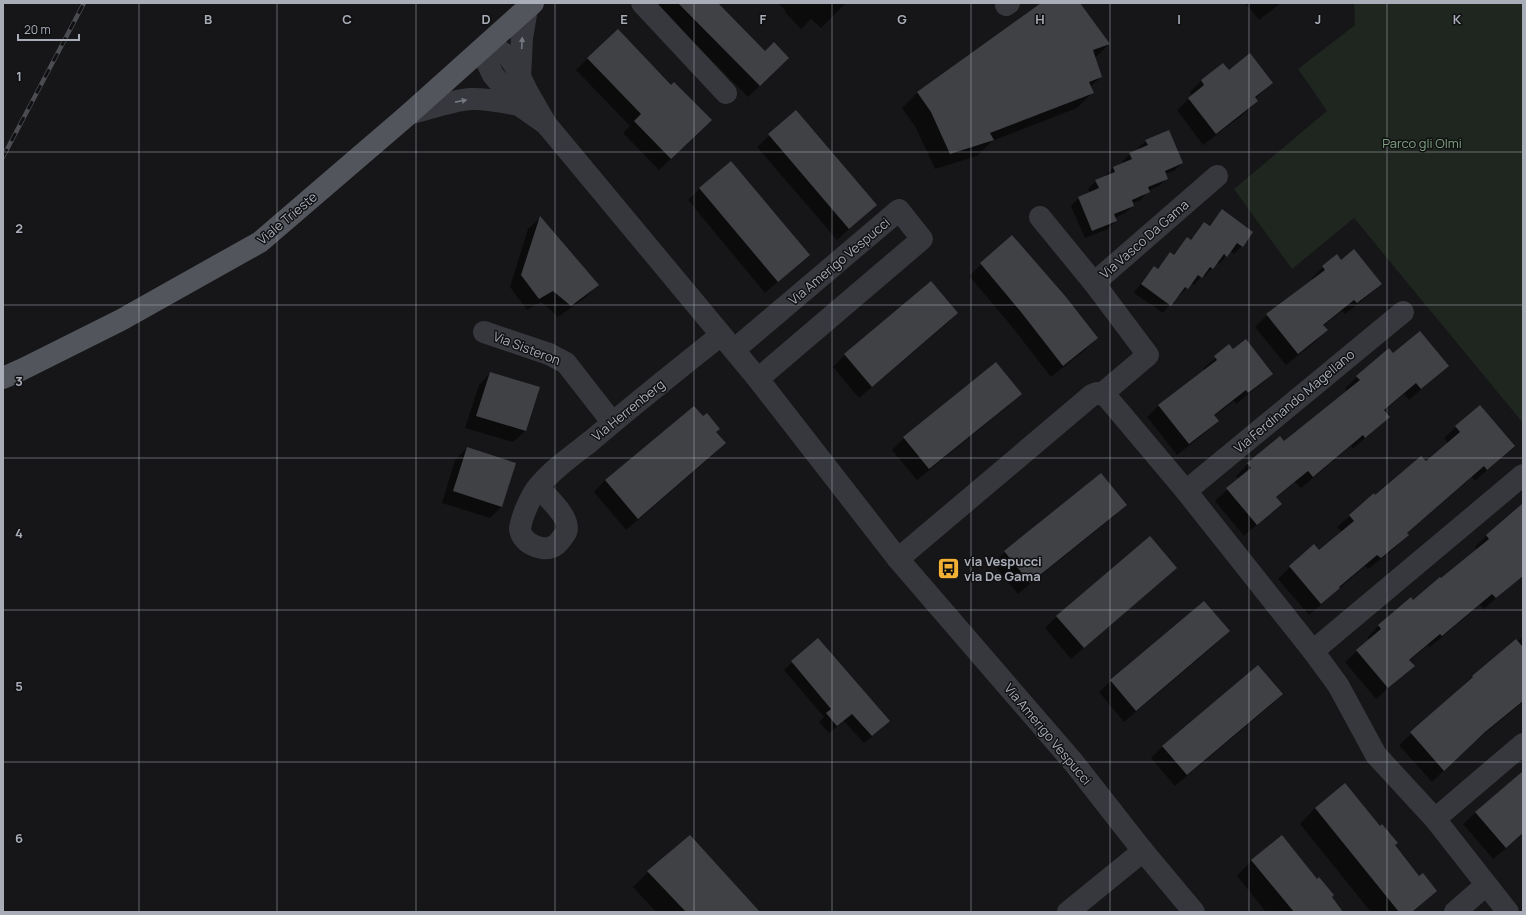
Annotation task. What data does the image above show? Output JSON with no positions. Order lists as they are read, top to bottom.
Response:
{
  "streets": {
    "main road": ["Viale Trieste"],
    "street": [
      "Via Vasco Da Gama",
      "Via Amerigo Vespucci",
      "Via Sisteron",
      "Via Ferdinando Magellano",
      "Via Herrenberg"
    ]
  },
  "crossings": [
    ["Viale Trieste", "Via Amerigo Vespucci"],
    ["Via Amerigo Vespucci", "Via Herrenberg"],
    ["Via Sisteron", "Via Herrenberg"]
  ],
  "parks": ["Parco gli Olmi"],
  "places": {
    "bus stop": ["via Vespucci via De Gama"]
  },
  "scale_bar": "20 m",
  "grid": {
    "columns": [
      "B",
      "C",
      "D",
      "E",
      "F",
      "G",
      "H",
      "I",
      "J",
      "K"
    ],
    "rows": [
      "1",
      "2",
      "3",
      "4",
      "5",
      "6"
    ]
  }
}
